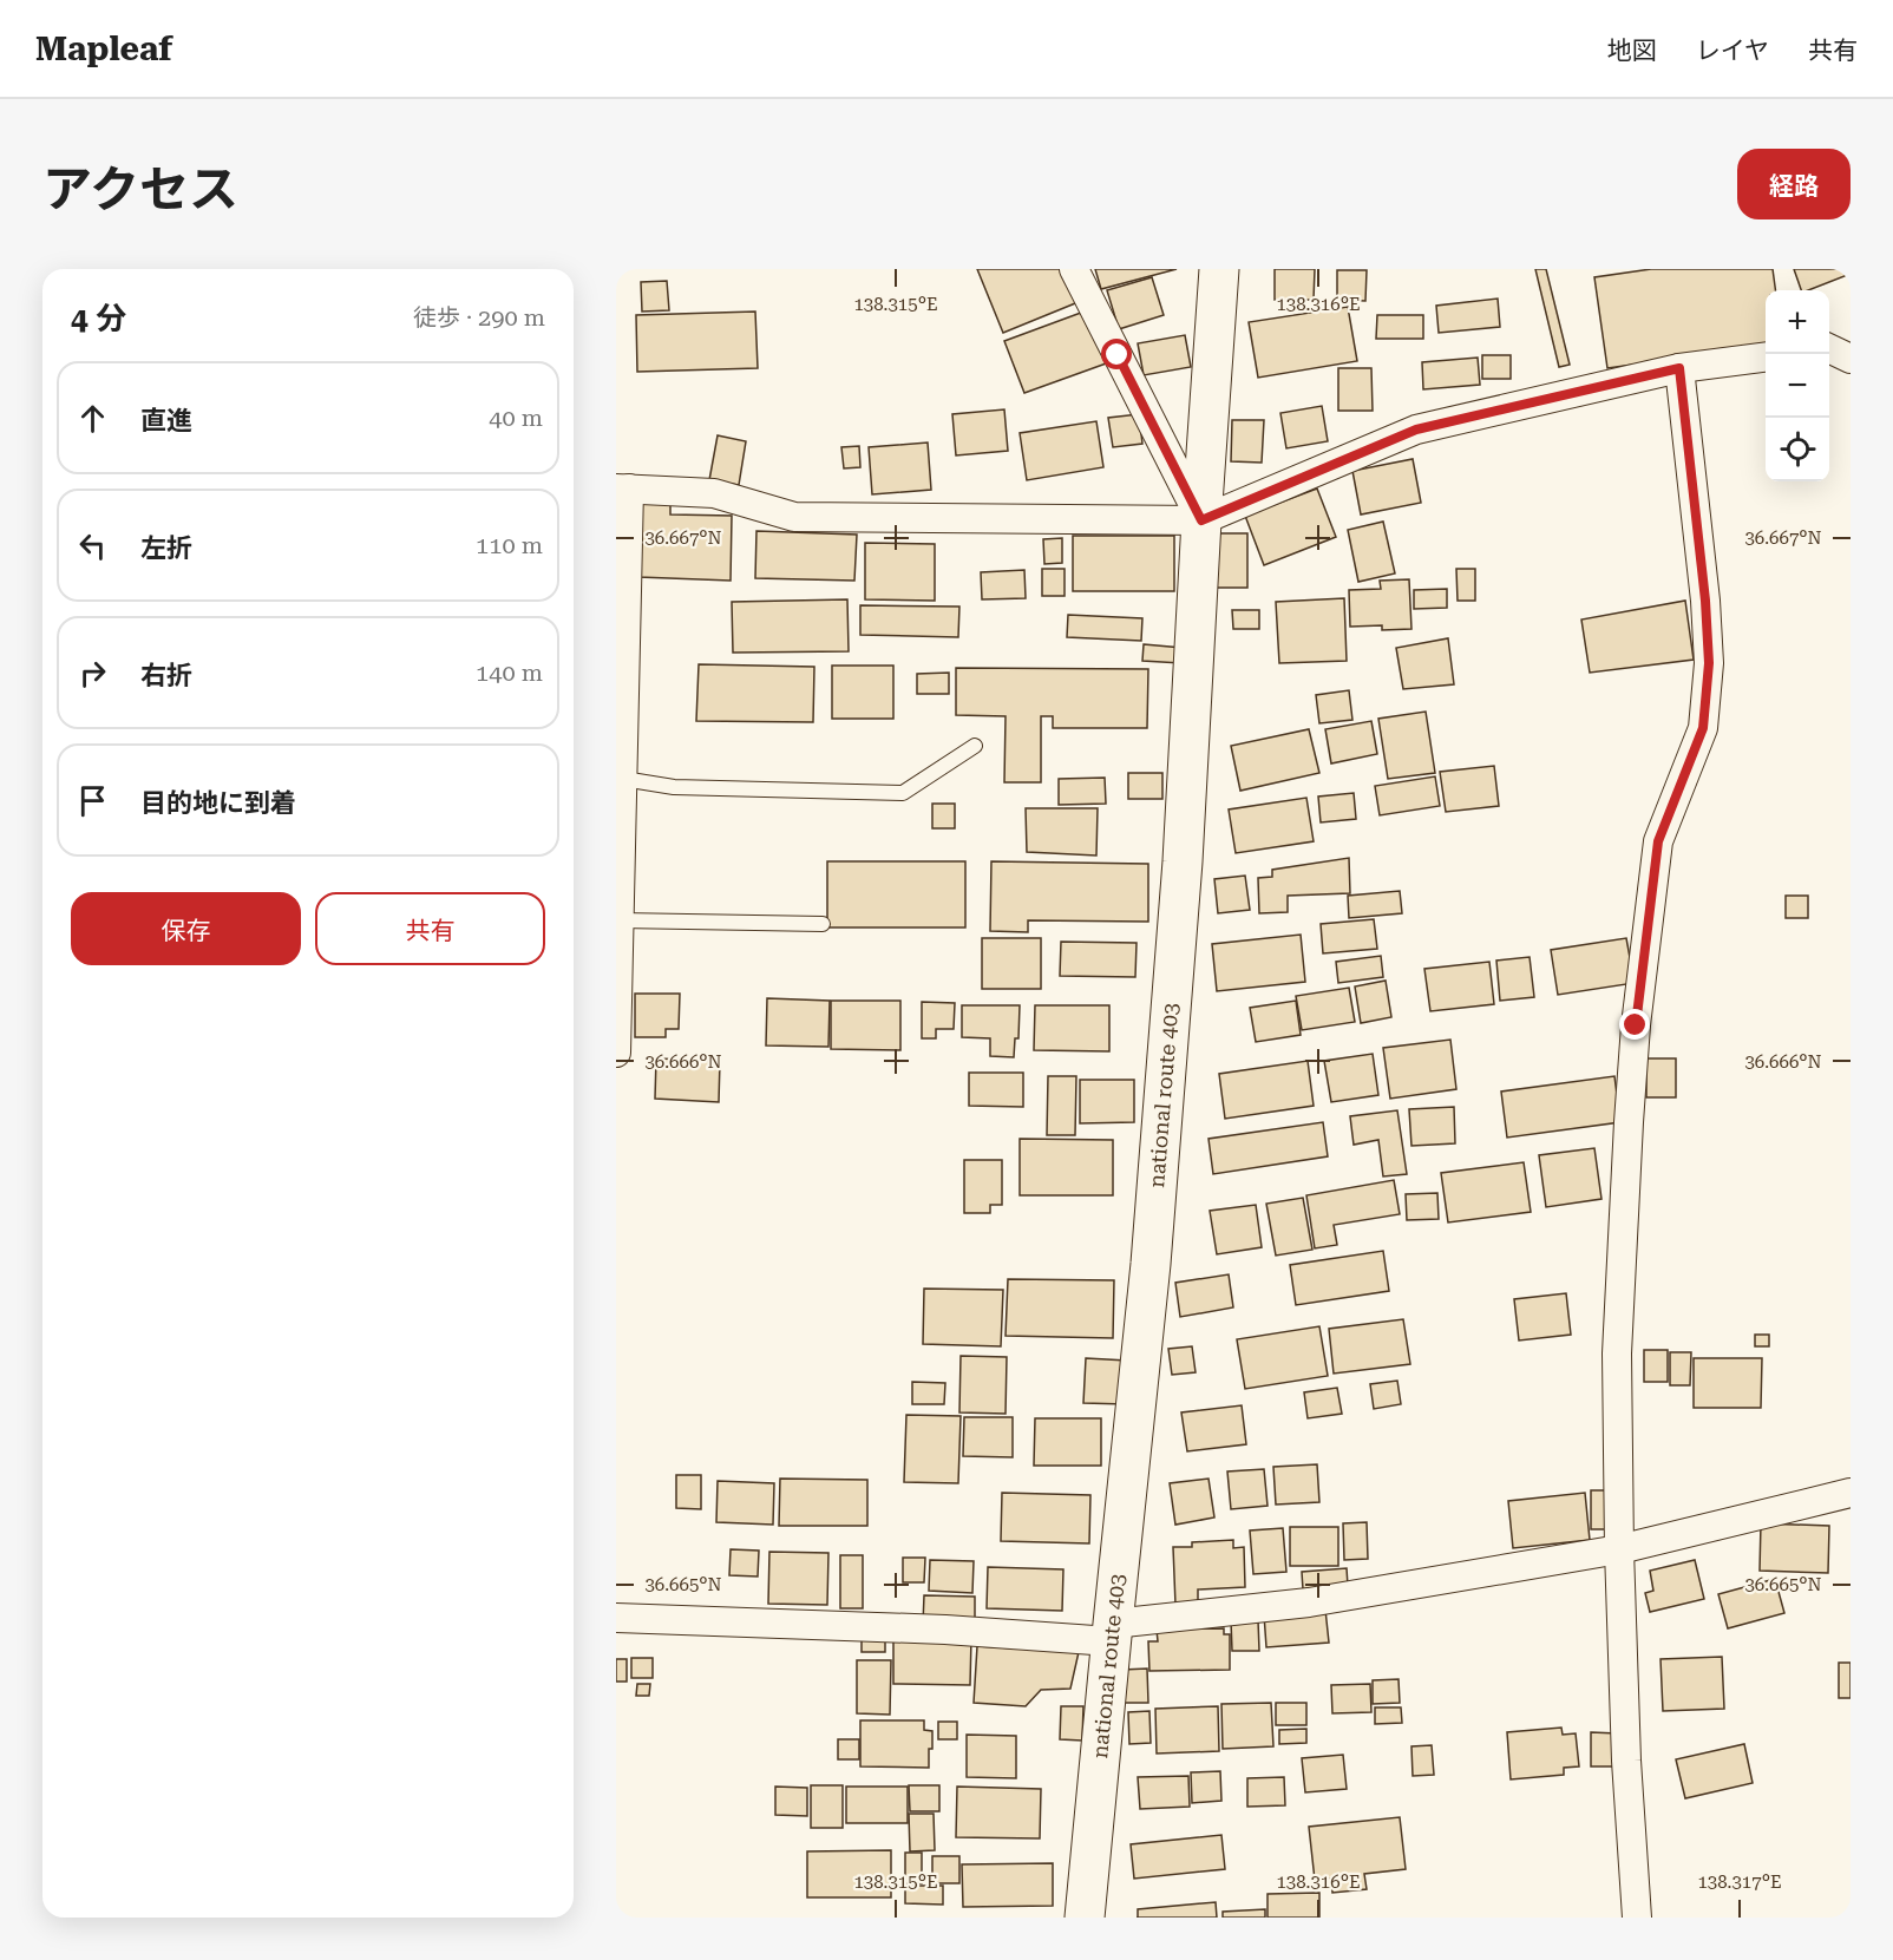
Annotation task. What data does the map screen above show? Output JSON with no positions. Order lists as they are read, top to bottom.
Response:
{
  "streets": {
    "highway": ["national route 403"]
  },
  "page": {
    "header": "Mapleaf",
    "nav": ["地図", "レイヤ", "共有"],
    "title": "アクセス",
    "buttons": [
      "経路",
      ["保存", "共有"]
    ],
    "heading": ["4 分", "徒歩 · 290 m"],
    "map_buttons": ["+", "−"],
    "list": [
      ["直進", "40 m"],
      ["左折", "110 m"],
      ["右折", "140 m"],
      "目的地に到着"
    ]
  },
  "coordinates": [
    "138.315°E",
    "138.316°E",
    "36.667°N",
    "36.666°N",
    "36.665°N",
    "138.317°E"
  ]
}
